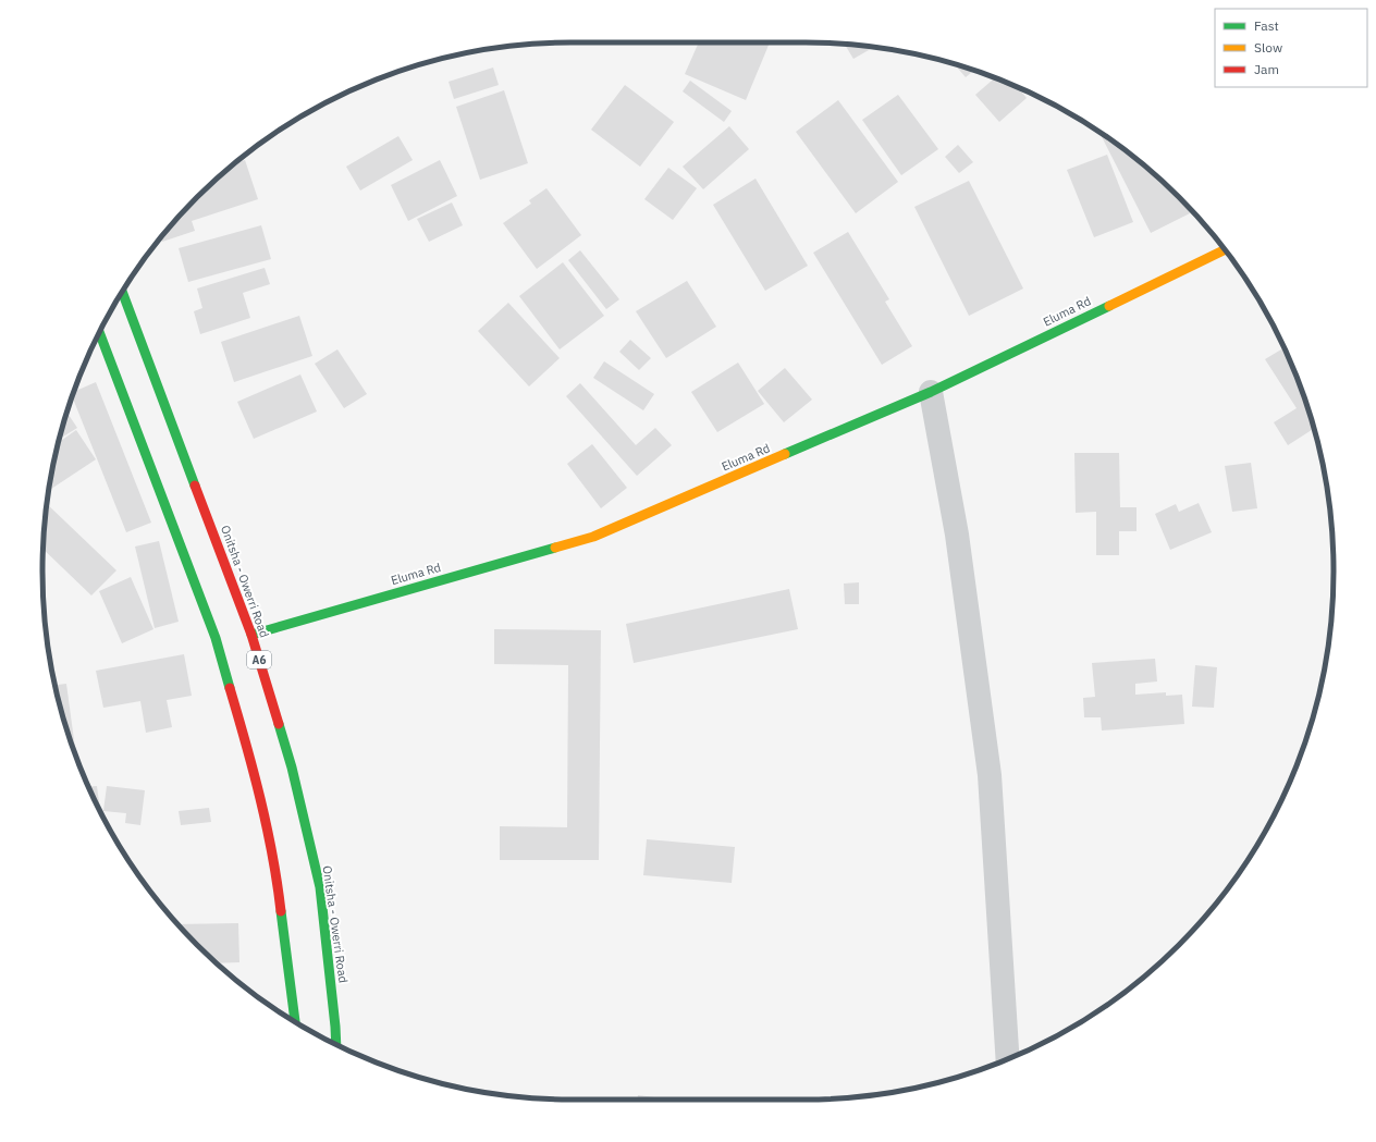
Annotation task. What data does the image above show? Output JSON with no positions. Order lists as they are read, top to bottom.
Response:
{
  "streets": {
    "main road": ["Eluma Rd", "Onitsha - Owerri Road", "A6"]
  },
  "crossings": [
    ["Eluma Rd", "Onitsha - Owerri Road"]
  ],
  "legend": ["Fast", "Slow", "Jam"]
}
